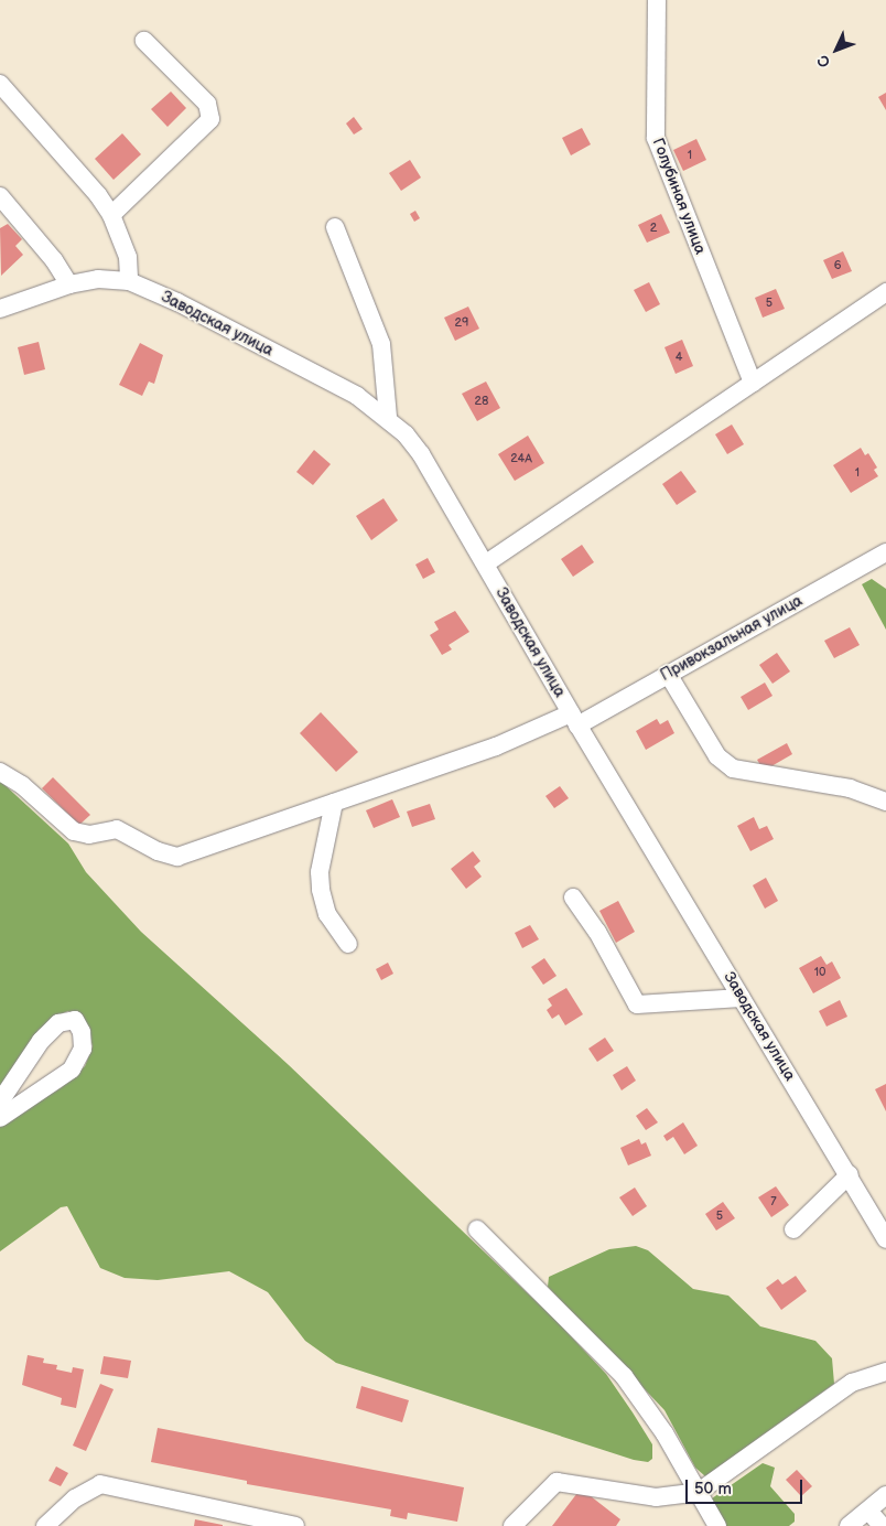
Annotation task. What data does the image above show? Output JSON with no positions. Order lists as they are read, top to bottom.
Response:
{
  "streets": {
    "street": ["Голубиная улица", "Заводская улица", "Привокзальная улица"]
  },
  "crossings": [
    ["Заводская улица", "Привокзальная улица"]
  ],
  "house_numbers": [
    "1",
    "2",
    "6",
    "5",
    "29",
    "4",
    "28",
    "24А",
    "1",
    "10",
    "7",
    "5"
  ],
  "scale_bar": "50 m",
  "north": "bottom left"
}
